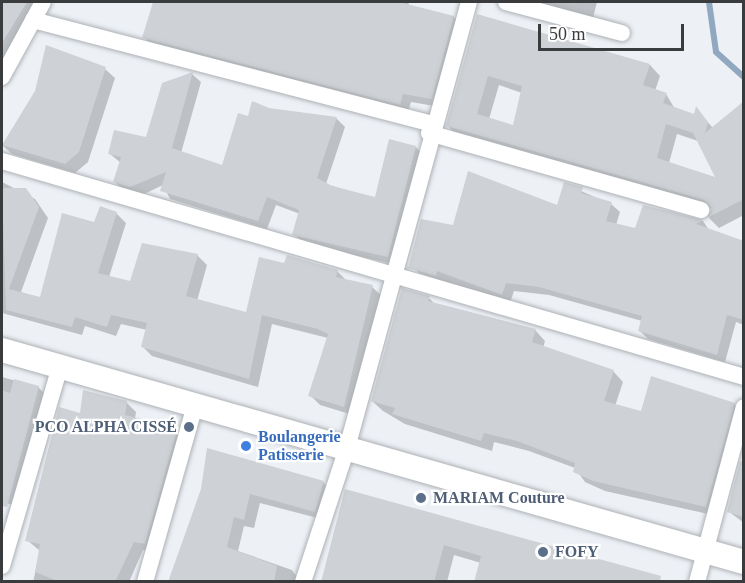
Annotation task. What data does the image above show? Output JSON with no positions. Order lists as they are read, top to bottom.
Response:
{
  "places": [
    "PCO ALPHA CISSÉ",
    "Boulangerie Patisserie",
    "MARIAM Couture",
    "FOFY"
  ],
  "scale_bar": "50 m"
}
